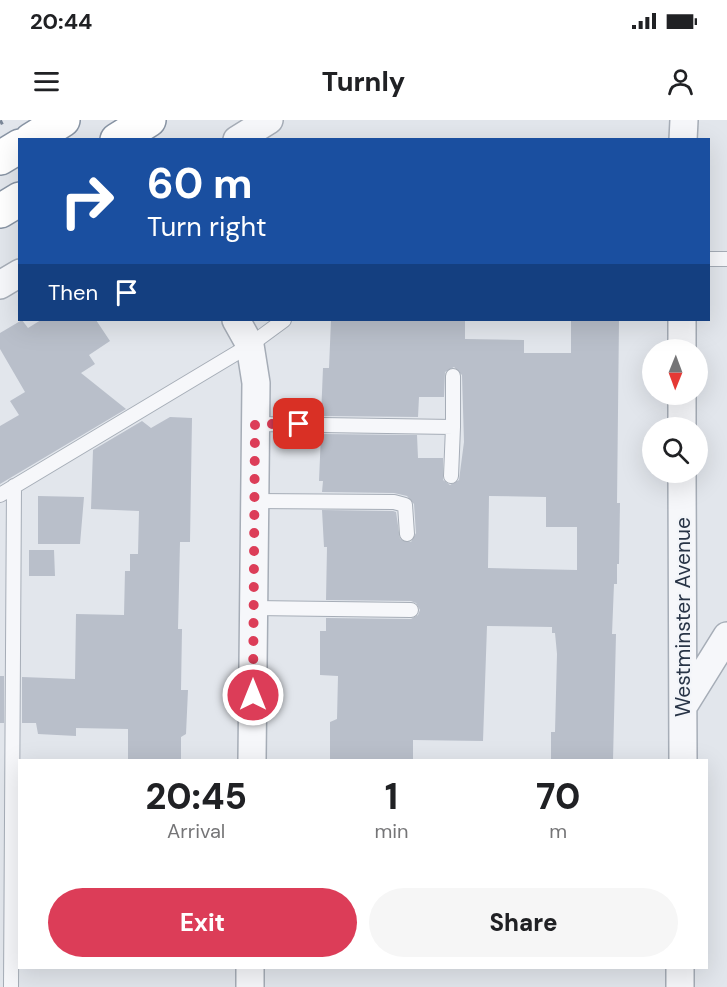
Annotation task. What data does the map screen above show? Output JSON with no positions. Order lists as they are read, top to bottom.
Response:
{
  "streets": {
    "street": ["Westminster Avenue"]
  },
  "north": "bottom",
  "page": {
    "status": "20:44",
    "header": "Turnly",
    "turn": ["60 m", "Turn right"],
    "then": "Then",
    "eta": [
      "20:45",
      "Arrival",
      "1",
      "min",
      "70",
      "m"
    ],
    "buttons": ["Exit", "Share"]
  }
}
